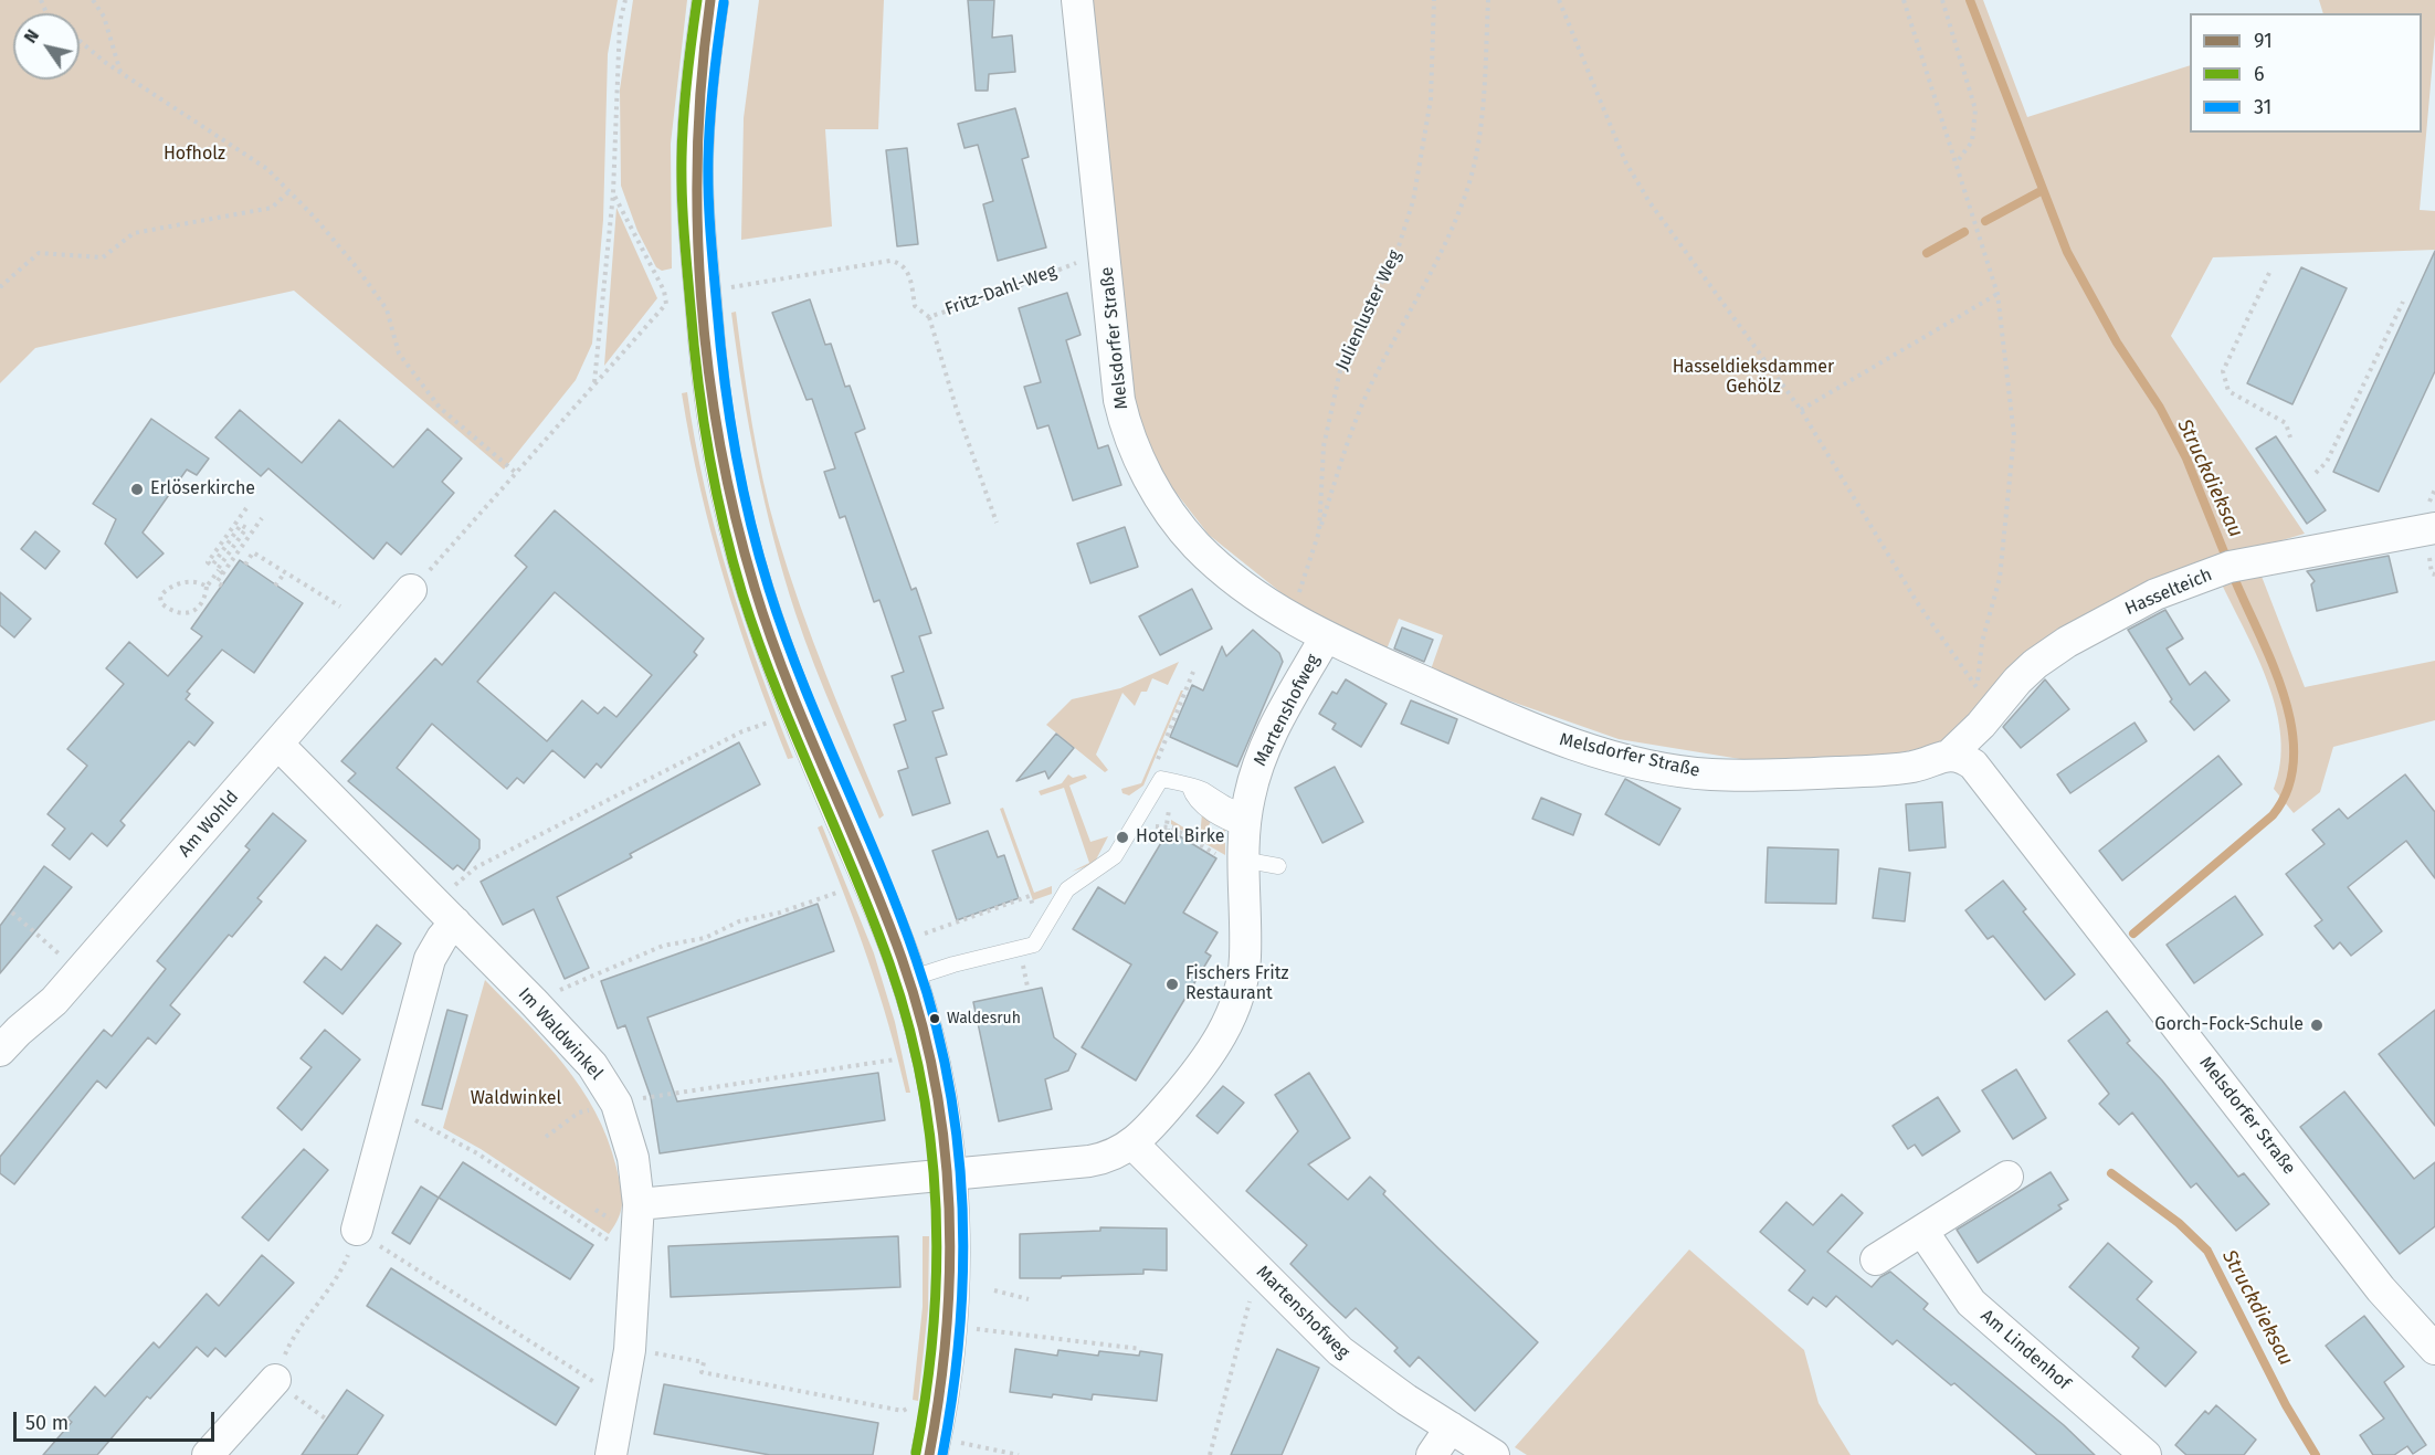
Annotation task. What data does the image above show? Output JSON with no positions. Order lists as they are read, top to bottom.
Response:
{
  "streets": {
    "street": [
      "Melsdorfer Straße",
      "Hasselteich",
      "Martenshofweg",
      "Am Wohld",
      "Im Waldwinkel",
      "Am Lindenhof"
    ],
    "path": ["Fritz-Dahl-Weg", "Julienluster Weg"]
  },
  "crossings": [
    ["Fritz-Dahl-Weg", "Melsdorfer Straße"],
    ["Julienluster Weg", "Melsdorfer Straße"],
    ["Melsdorfer Straße", "Hasselteich"],
    ["Melsdorfer Straße", "Martenshofweg"],
    ["Am Wohld", "Im Waldwinkel"]
  ],
  "water": ["Struckdieksau"],
  "parks": ["Hofholz", "Hasseldieksdammer Gehölz", "Waldwinkel"],
  "places": [
    "Erlöserkirche",
    "Hotel Birke",
    "Fischers Fritz Restaurant",
    "Waldesruh",
    "Gorch-Fock-Schule"
  ],
  "lines": ["transit line 91", "transit line 6", "transit line 31"],
  "legend": ["91", "6", "31"],
  "scale_bar": "50 m",
  "north": "top left"
}
